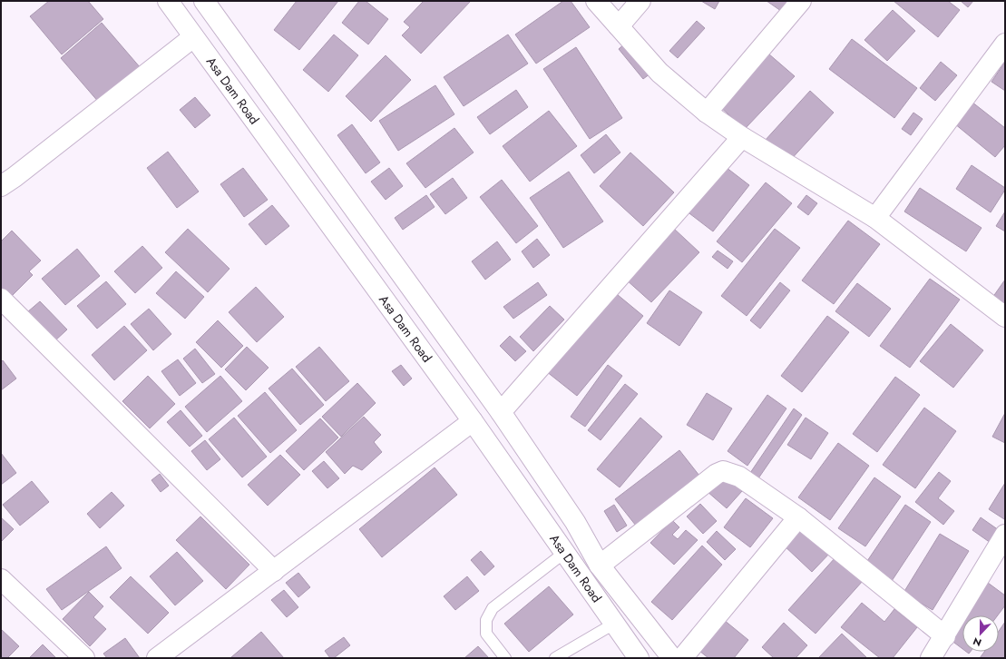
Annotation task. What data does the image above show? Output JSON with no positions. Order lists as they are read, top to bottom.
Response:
{
  "streets": {
    "street": ["Asa Dam Road"]
  },
  "north": "bottom"
}
